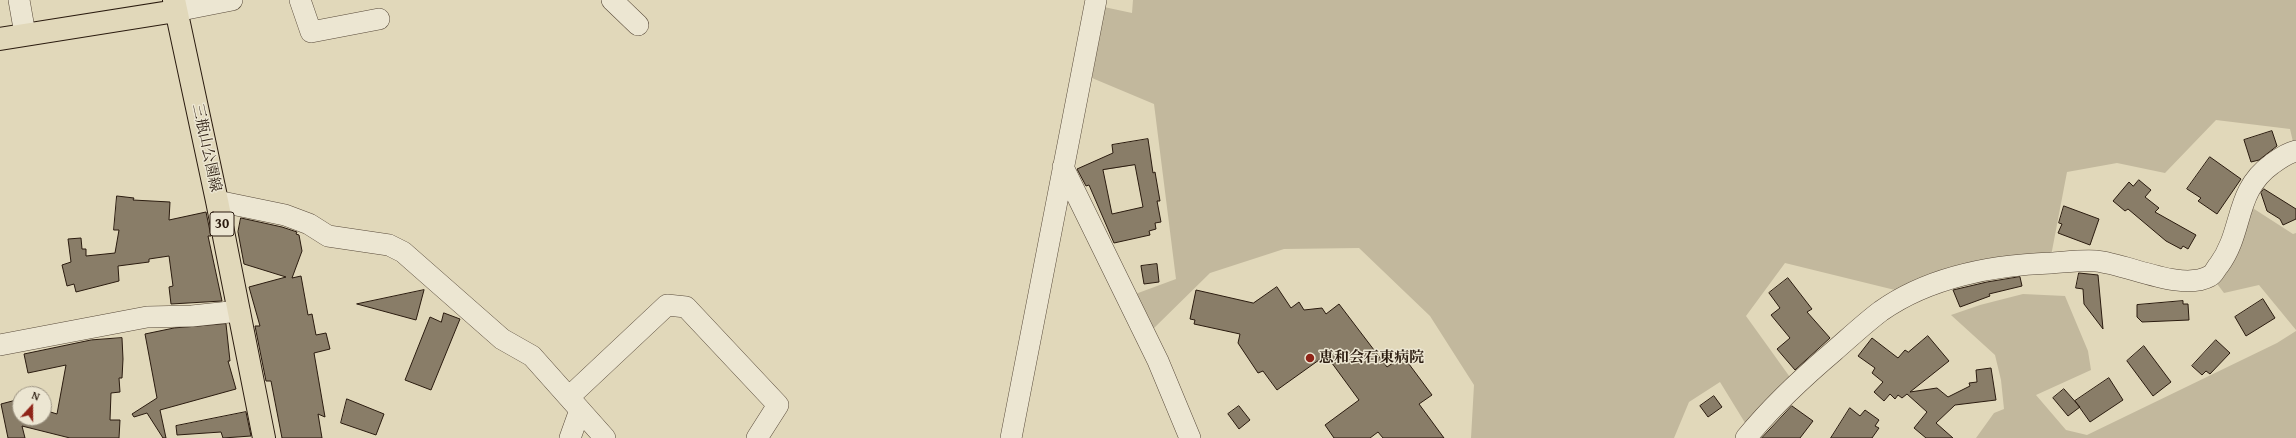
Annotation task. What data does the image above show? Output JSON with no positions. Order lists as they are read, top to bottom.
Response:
{
  "streets": {
    "main road": ["三瓶山公園線", "30"]
  },
  "places": ["恵和会石東病院"],
  "north": "top"
}
